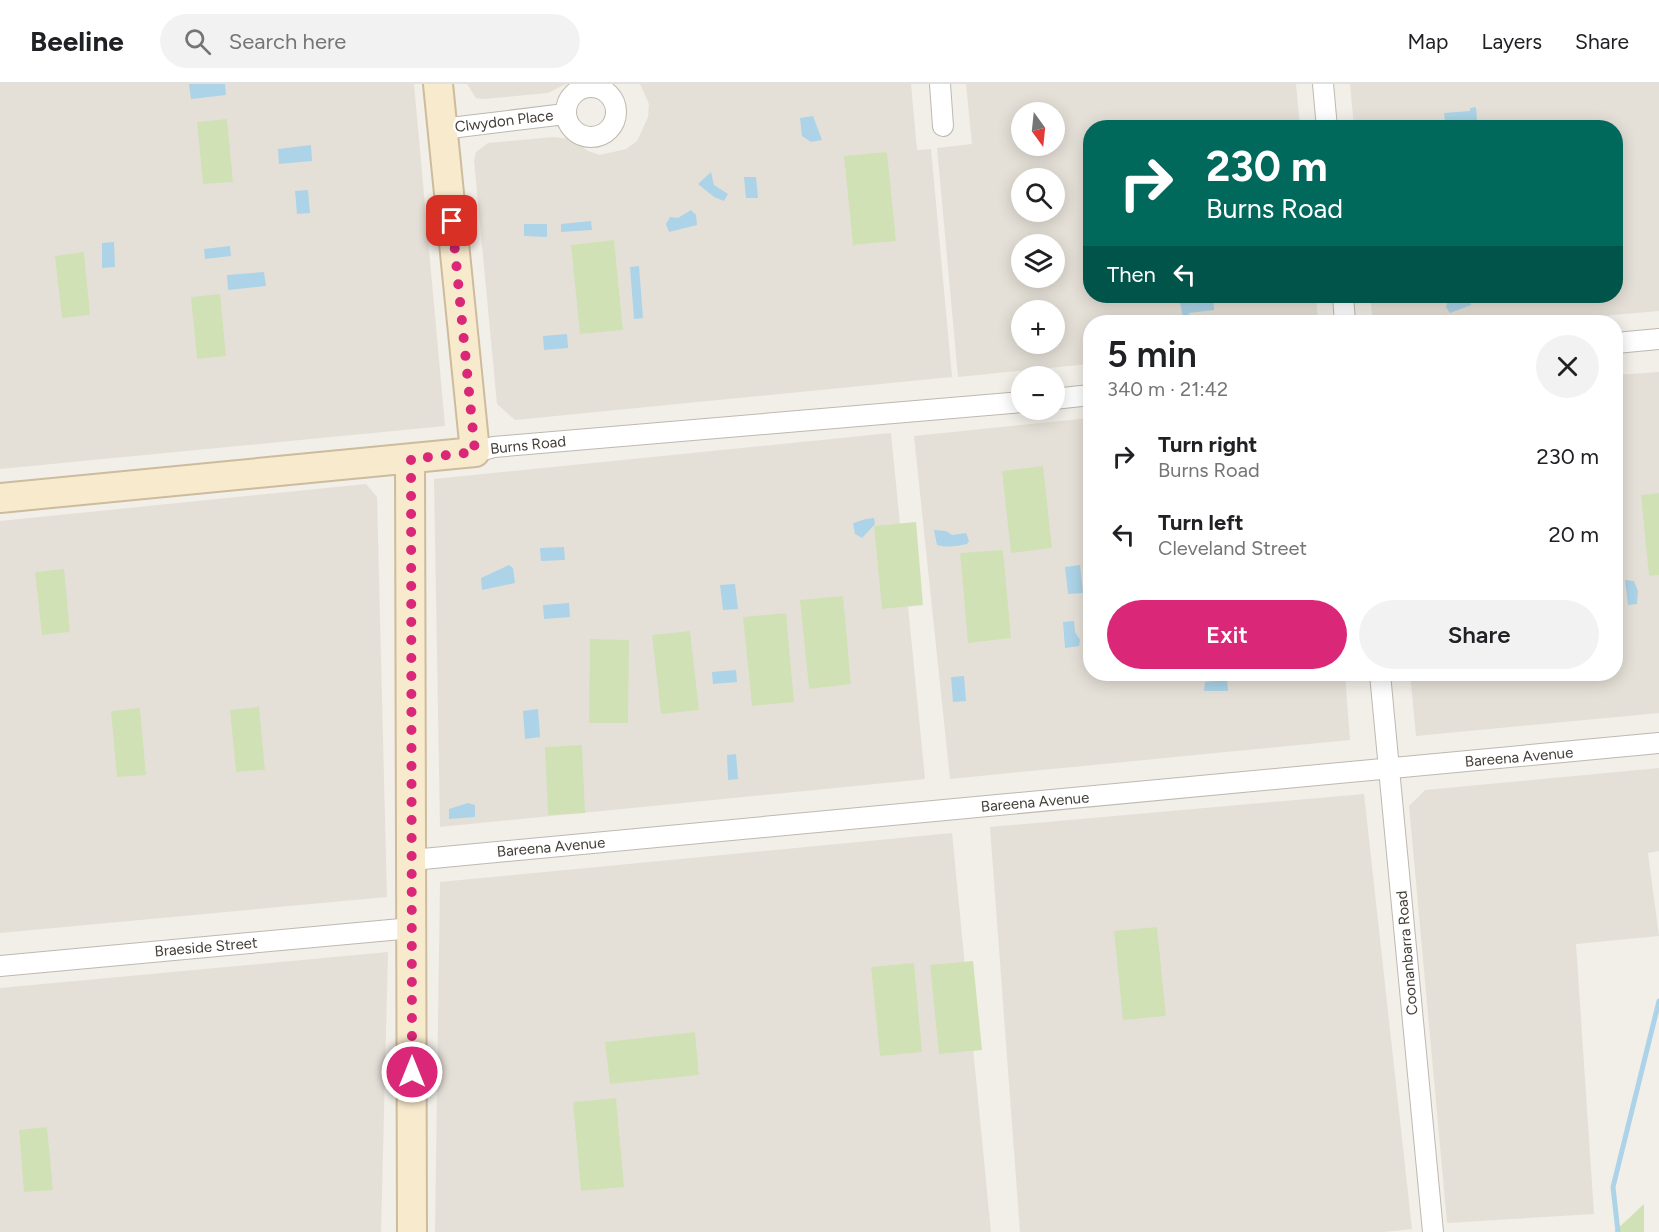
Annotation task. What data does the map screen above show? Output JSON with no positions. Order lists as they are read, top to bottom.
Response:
{
  "streets": {
    "street": [
      "Clwydon Place",
      "Burns Road",
      "Bareena Avenue",
      "Braeside Street",
      "Coonanbarra Road"
    ]
  },
  "crossings": [
    ["Bareena Avenue", "Coonanbarra Road"]
  ],
  "north": "bottom",
  "page": {
    "header": "Beeline",
    "search": "Search here",
    "nav": ["Map", "Layers", "Share"],
    "map_buttons": ["+", "−"],
    "turn": ["230 m", "Burns Road"],
    "then": "Then",
    "heading": ["5 min", "340 m · 21:42"],
    "list": [
      {
        "name": "Turn right",
        "note": "Burns Road",
        "value": "230 m"
      },
      {
        "name": "Turn left",
        "note": "Cleveland Street",
        "value": "20 m"
      }
    ],
    "buttons": ["Exit", "Share"]
  }
}
